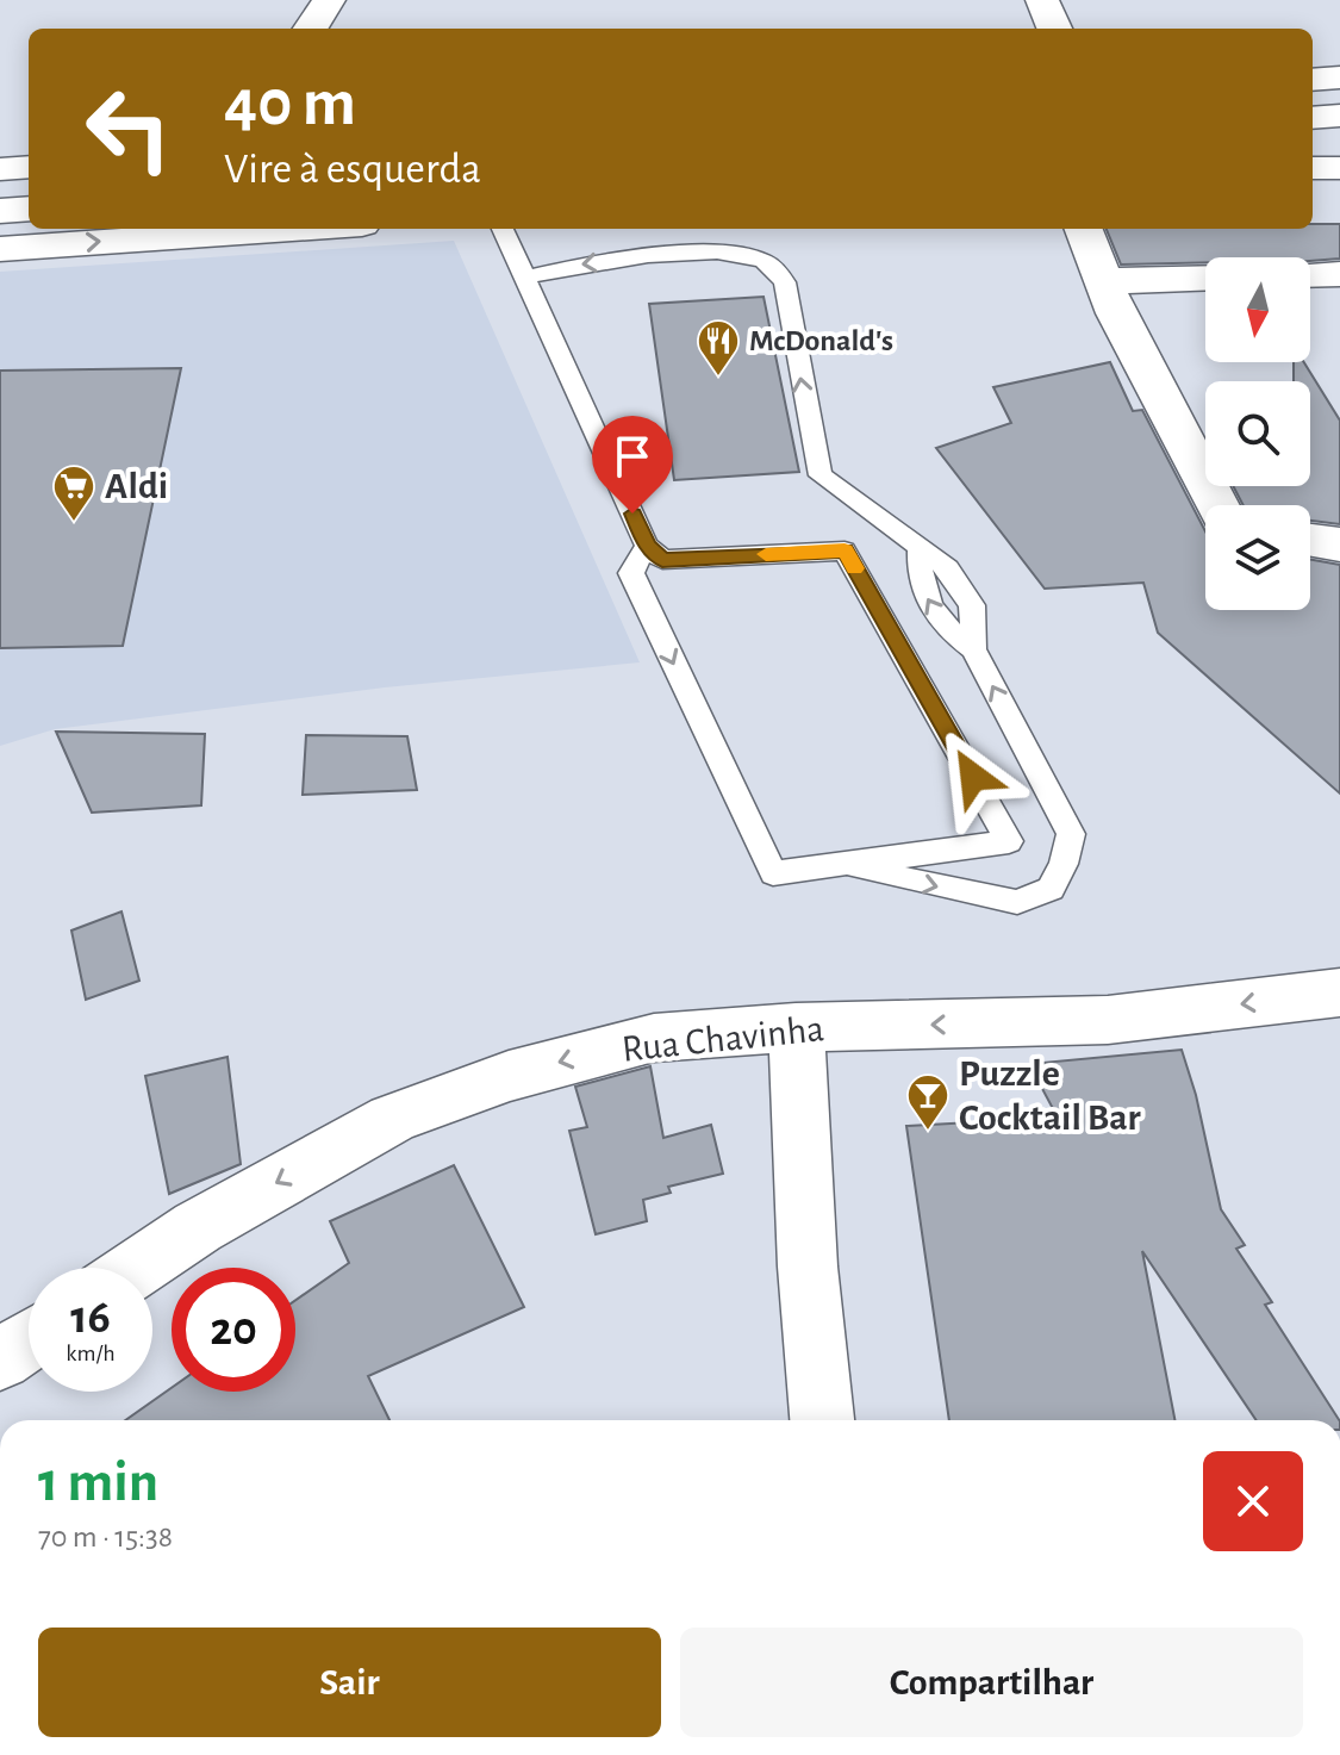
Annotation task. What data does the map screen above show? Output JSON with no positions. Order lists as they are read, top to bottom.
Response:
{
  "streets": {
    "street": ["Rua Chavinha"]
  },
  "one_way": ["Rua Chavinha"],
  "places": {
    "restaurant": ["McDonald's"],
    "supermarket": ["Aldi"],
    "bar": ["Puzzle Cocktail Bar"]
  },
  "north": "bottom",
  "page": {
    "turn": ["40 m", "Vire à esquerda"],
    "speed": "16 km/h",
    "limit": "20",
    "heading": ["1 min", "70 m · 15:38"],
    "buttons": ["Sair", "Compartilhar"]
  }
}
